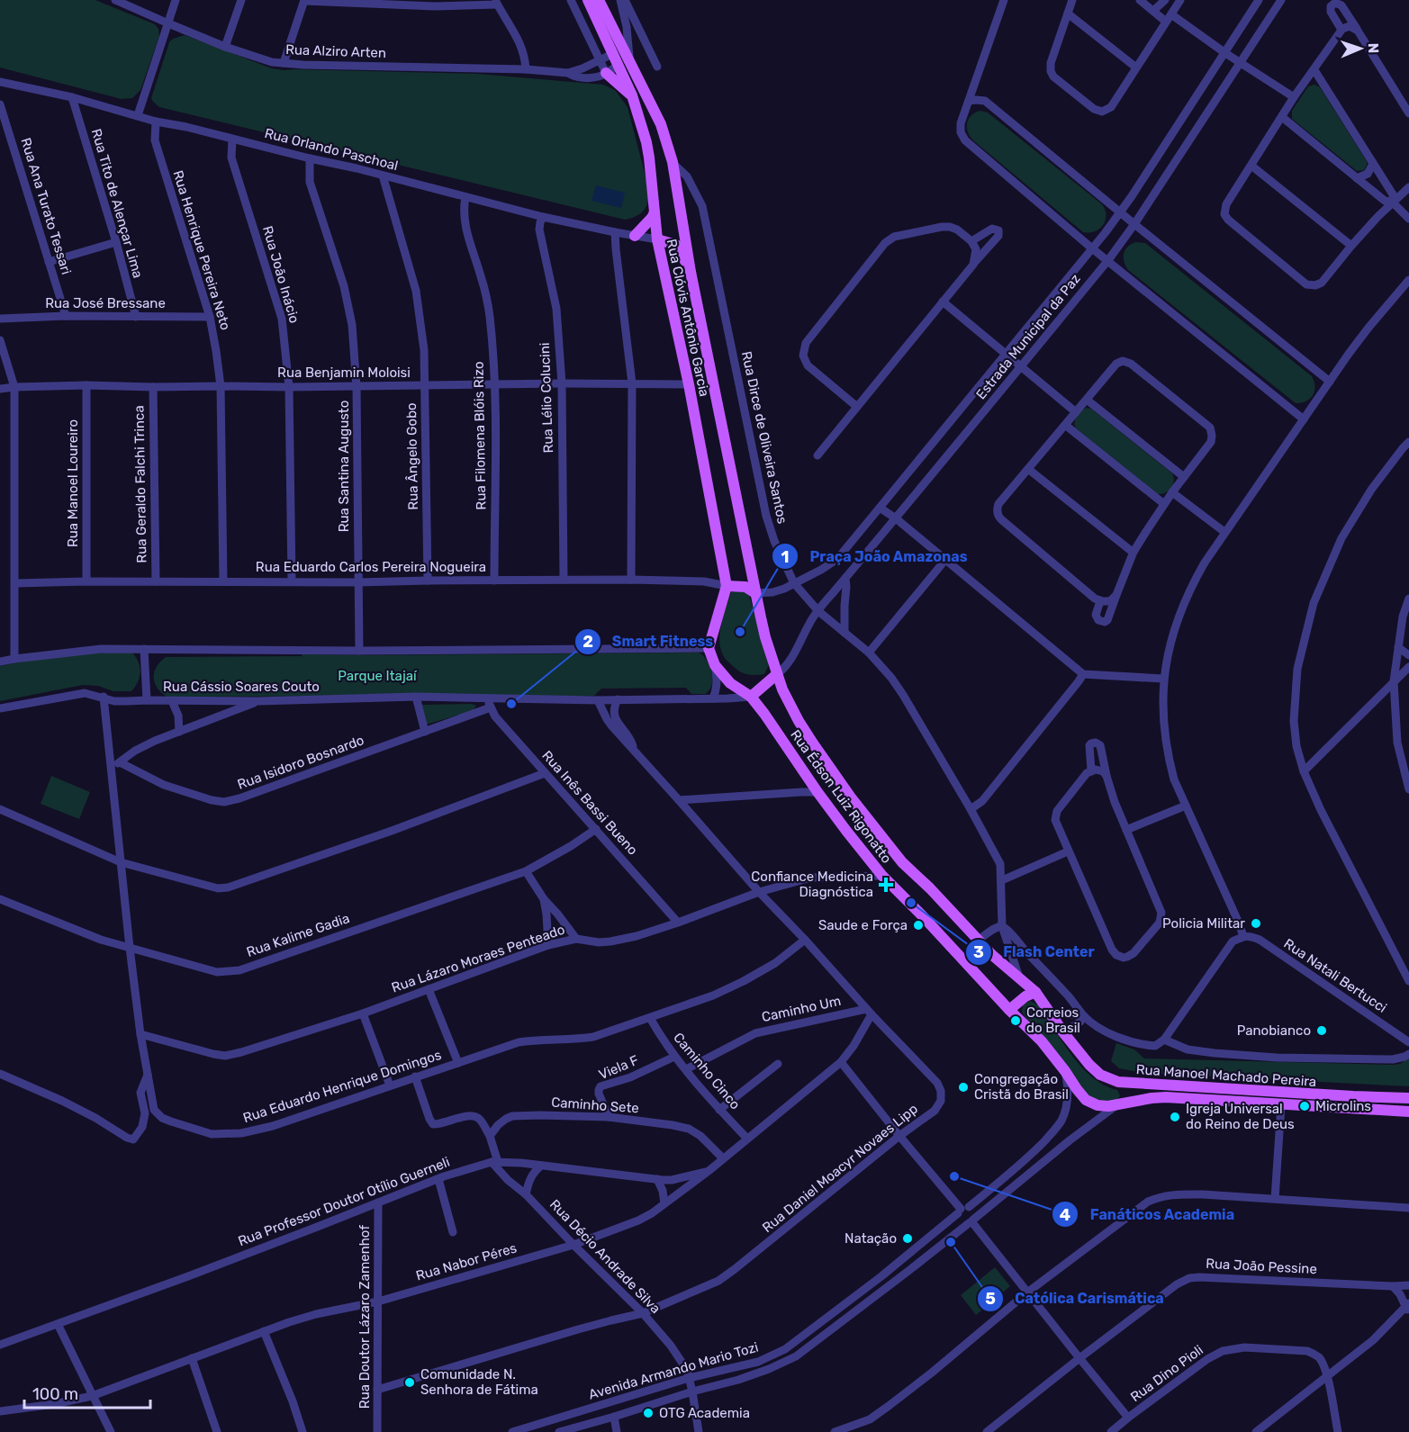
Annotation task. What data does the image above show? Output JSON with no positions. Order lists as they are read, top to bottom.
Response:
{
  "streets": {
    "main road": ["Rua Clóvis Antônio Garcia", "Rua Édson Luiz Rigonatto", "Rua Manoel Machado Pereira"],
    "street": [
      "Rua Alziro Arten",
      "Rua Orlando Paschoal",
      "Rua Tito de Alençar Lima",
      "Rua Ana Turato Tessari",
      "Rua Henrique Pereira Neto",
      "Rua João Inácio",
      "Rua José Bressane",
      "Estrada Municipal da Paz",
      "Rua Benjamin Moloisi",
      "Rua Lélio Colucini",
      "Rua Filomena Blóis Rizo",
      "Rua Dirce de Oliveira Santos",
      "Rua Ângelo Gobo",
      "Rua Santina Augusto",
      "Rua Manoel Loureiro",
      "Rua Geraldo Falchi Trinca",
      "Rua Eduardo Carlos Pereira Nogueira",
      "Rua Cássio Soares Couto",
      "Rua Isidoro Bosnardo",
      "Rua Inês Bassi Bueno",
      "Rua Kalime Gadia",
      "Rua Lázaro Moraes Penteado",
      "Rua Natali Bertucci",
      "Caminho Um",
      "Viela F",
      "Caminho Cinco",
      "Rua Eduardo Henrique Domingos",
      "Caminho Sete",
      "Rua Daniel Moacyr Novaes Lipp",
      "Rua Professor Doutor Otílio Guerneli",
      "Rua Décio Andrade Silva",
      "Rua Nabor Péres",
      "Rua João Pessine",
      "Rua Doutor Lázaro Zamenhof",
      "Avenida Armando Mario Tozi",
      "Rua Dino Pioli"
    ]
  },
  "crossings": [
    ["Rua Alziro Arten", "Rua Clóvis Antônio Garcia"],
    ["Rua Orlando Paschoal", "Rua Tito de Alençar Lima"],
    ["Rua Orlando Paschoal", "Rua Henrique Pereira Neto"],
    ["Rua Orlando Paschoal", "Rua João Inácio"],
    ["Rua Orlando Paschoal", "Rua Clóvis Antônio Garcia"],
    ["Rua Orlando Paschoal", "Rua Lélio Colucini"],
    ["Rua Orlando Paschoal", "Rua Filomena Blóis Rizo"],
    ["Rua Orlando Paschoal", "Rua Ângelo Gobo"],
    ["Rua Orlando Paschoal", "Rua Santina Augusto"],
    ["Rua Tito de Alençar Lima", "Rua José Bressane"],
    ["Rua Ana Turato Tessari", "Rua José Bressane"],
    ["Rua Henrique Pereira Neto", "Rua José Bressane"],
    ["Rua Henrique Pereira Neto", "Rua Benjamin Moloisi"],
    ["Rua Henrique Pereira Neto", "Rua Eduardo Carlos Pereira Nogueira"],
    ["Rua João Inácio", "Rua Benjamin Moloisi"],
    ["Rua João Inácio", "Rua Eduardo Carlos Pereira Nogueira"],
    ["Rua Clóvis Antônio Garcia", "Estrada Municipal da Paz"],
    ["Rua Clóvis Antônio Garcia", "Rua Benjamin Moloisi"],
    ["Rua Clóvis Antônio Garcia", "Rua Dirce de Oliveira Santos"],
    ["Rua Clóvis Antônio Garcia", "Rua Eduardo Carlos Pereira Nogueira"],
    ["Rua Clóvis Antônio Garcia", "Rua Manoel Machado Pereira"],
    ["Estrada Municipal da Paz", "Rua Dirce de Oliveira Santos"],
    ["Estrada Municipal da Paz", "Rua Manoel Machado Pereira"],
    ["Rua Benjamin Moloisi", "Rua Lélio Colucini"],
    ["Rua Benjamin Moloisi", "Rua Filomena Blóis Rizo"],
    ["Rua Benjamin Moloisi", "Rua Ângelo Gobo"],
    ["Rua Benjamin Moloisi", "Rua Santina Augusto"],
    ["Rua Benjamin Moloisi", "Rua Manoel Loureiro"],
    ["Rua Benjamin Moloisi", "Rua Geraldo Falchi Trinca"],
    ["Rua Lélio Colucini", "Rua Eduardo Carlos Pereira Nogueira"],
    ["Rua Filomena Blóis Rizo", "Rua Eduardo Carlos Pereira Nogueira"],
    ["Rua Dirce de Oliveira Santos", "Rua Manoel Machado Pereira"],
    ["Rua Ângelo Gobo", "Rua Eduardo Carlos Pereira Nogueira"],
    ["Rua Santina Augusto", "Rua Eduardo Carlos Pereira Nogueira"],
    ["Rua Manoel Loureiro", "Rua Eduardo Carlos Pereira Nogueira"],
    ["Rua Geraldo Falchi Trinca", "Rua Eduardo Carlos Pereira Nogueira"],
    ["Rua Cássio Soares Couto", "Rua Édson Luiz Rigonatto"],
    ["Rua Cássio Soares Couto", "Rua Inês Bassi Bueno"],
    ["Rua Cássio Soares Couto", "Rua Eduardo Henrique Domingos"],
    ["Rua Cássio Soares Couto", "Rua Daniel Moacyr Novaes Lipp"],
    ["Rua Isidoro Bosnardo", "Rua Inês Bassi Bueno"],
    ["Rua Édson Luiz Rigonatto", "Rua Lázaro Moraes Penteado"],
    ["Rua Édson Luiz Rigonatto", "Avenida Armando Mario Tozi"],
    ["Rua Inês Bassi Bueno", "Rua Kalime Gadia"],
    ["Rua Inês Bassi Bueno", "Rua Lázaro Moraes Penteado"],
    ["Rua Kalime Gadia", "Rua Eduardo Henrique Domingos"],
    ["Rua Lázaro Moraes Penteado", "Rua Eduardo Henrique Domingos"],
    ["Rua Lázaro Moraes Penteado", "Rua Daniel Moacyr Novaes Lipp"],
    ["Caminho Um", "Caminho Cinco"],
    ["Caminho Um", "Rua Daniel Moacyr Novaes Lipp"],
    ["Caminho Um", "Rua Nabor Péres"],
    ["Viela F", "Caminho Cinco"],
    ["Viela F", "Caminho Sete"],
    ["Caminho Cinco", "Rua Eduardo Henrique Domingos"],
    ["Caminho Cinco", "Rua Nabor Péres"],
    ["Rua Eduardo Henrique Domingos", "Rua Daniel Moacyr Novaes Lipp"],
    ["Caminho Sete", "Rua Nabor Péres"],
    ["Rua Daniel Moacyr Novaes Lipp", "Rua Décio Andrade Silva"],
    ["Rua Daniel Moacyr Novaes Lipp", "Rua Nabor Péres"],
    ["Rua Daniel Moacyr Novaes Lipp", "Rua Doutor Lázaro Zamenhof"],
    ["Rua Professor Doutor Otílio Guerneli", "Rua Décio Andrade Silva"],
    ["Rua Professor Doutor Otílio Guerneli", "Rua Nabor Péres"],
    ["Rua Professor Doutor Otílio Guerneli", "Rua Doutor Lázaro Zamenhof"],
    ["Rua Décio Andrade Silva", "Rua Nabor Péres"],
    ["Rua Décio Andrade Silva", "Avenida Armando Mario Tozi"],
    ["Rua Nabor Péres", "Rua Doutor Lázaro Zamenhof"]
  ],
  "parks": ["Parque Itajaí"],
  "places": {
    "other": [
      "Praça João Amazonas",
      "Smart Fitness",
      "Flash Center",
      "Policia Militar",
      "Saude e Força",
      "Correios do Brasil",
      "Panobianco",
      "Congregação Cristã do Brasil",
      "Microlins",
      "Igreja Universal do Reino de Deus",
      "Fanáticos Academia",
      "Natação",
      "Católica Carismática",
      "Comunidade N. Senhora de Fátima",
      "OTG Academia"
    ],
    "health": ["Confiance Medicina Diagnóstica"]
  },
  "scale_bar": "100 m",
  "north": "right"
}
